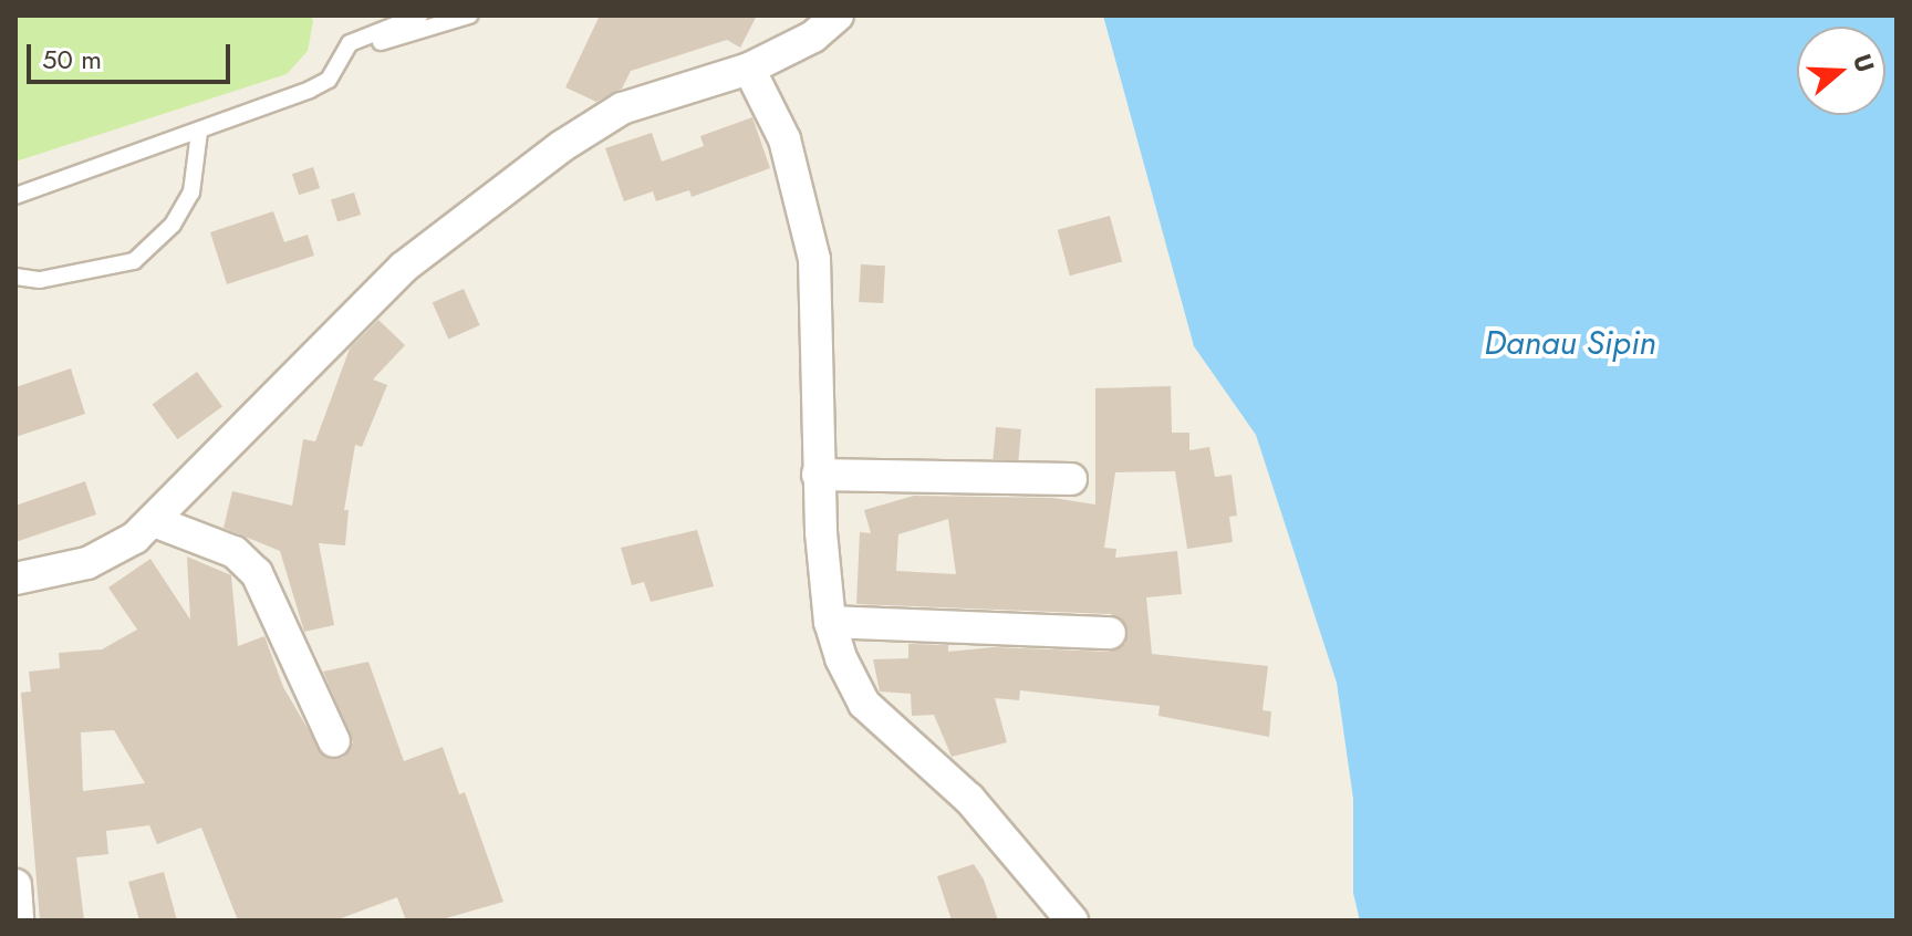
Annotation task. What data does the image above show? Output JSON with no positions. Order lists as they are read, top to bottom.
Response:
{
  "water": ["Danau Sipin"],
  "scale_bar": "50 m",
  "north": "right"
}
